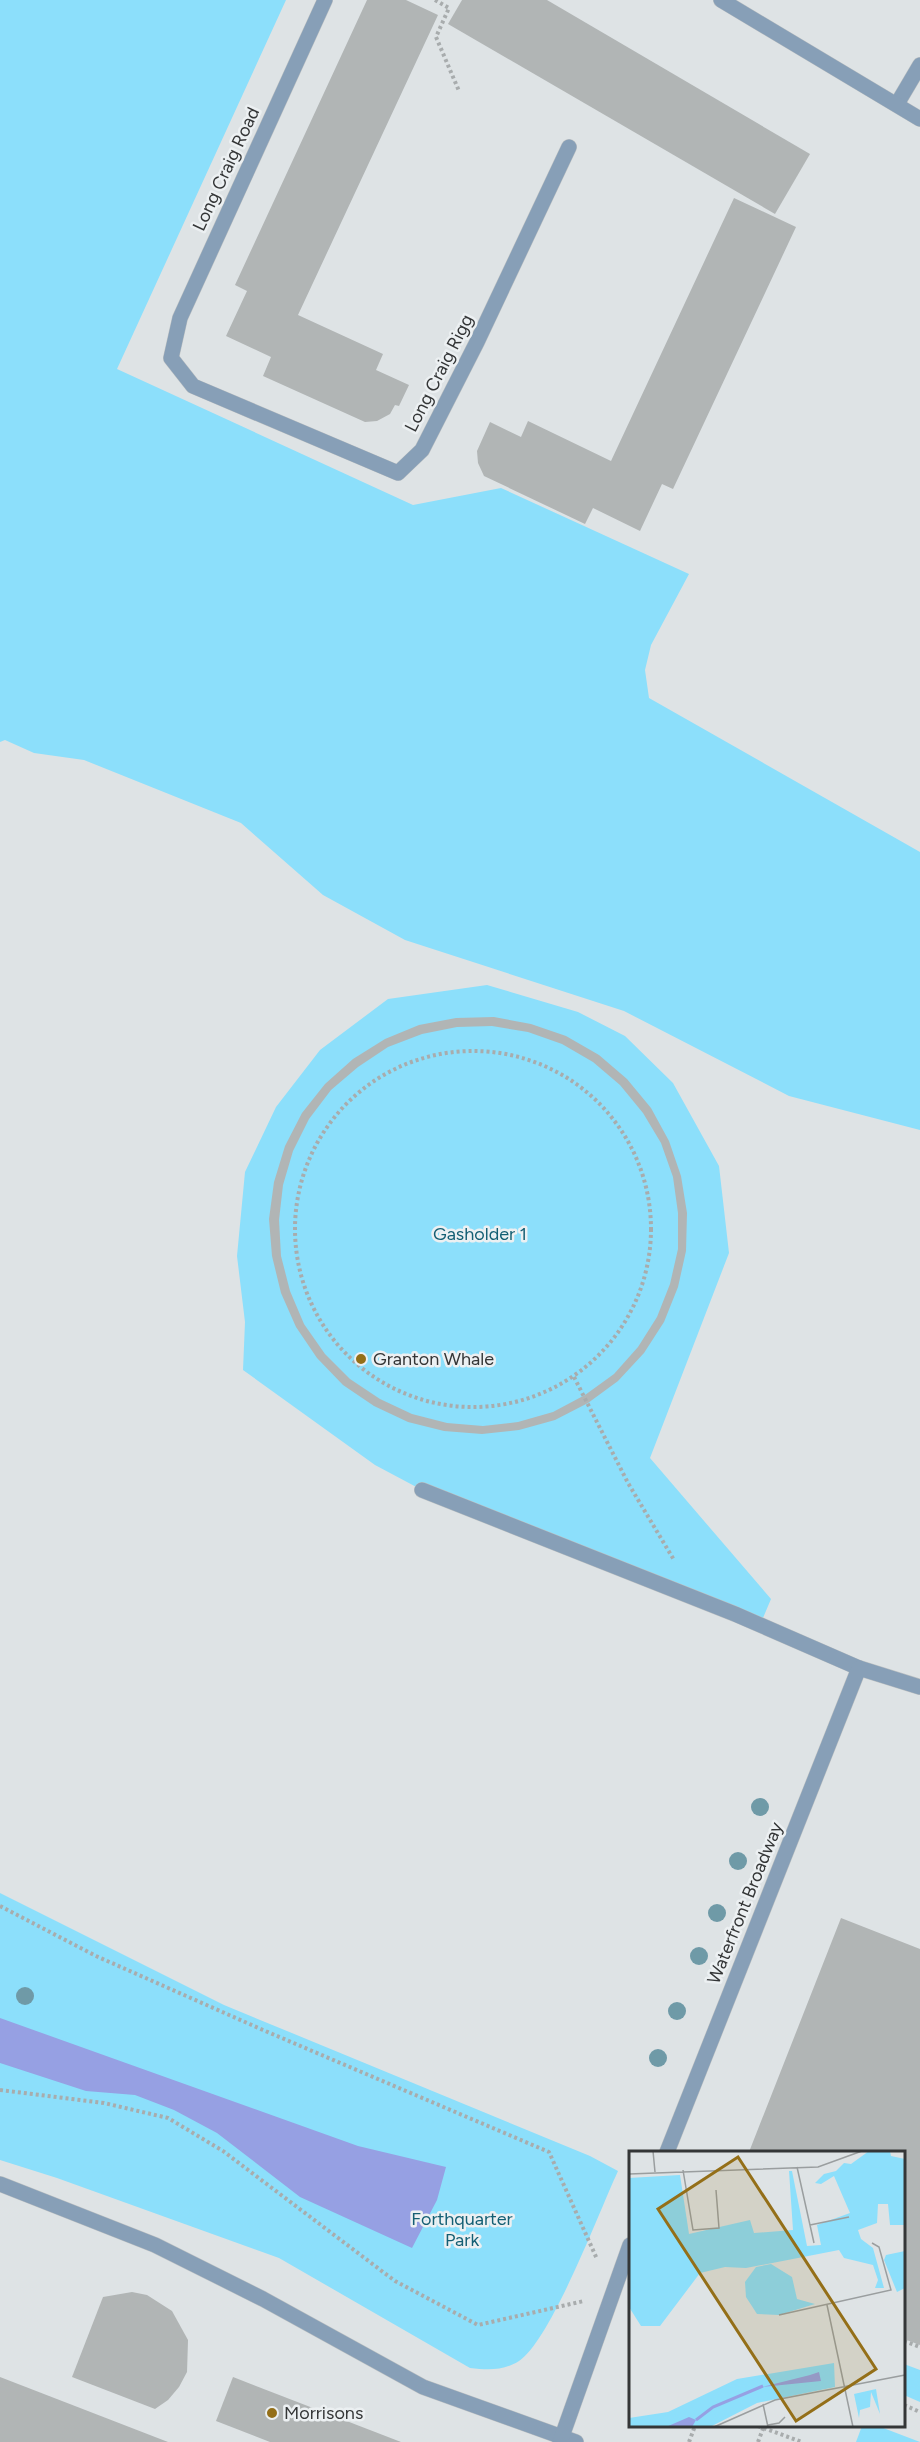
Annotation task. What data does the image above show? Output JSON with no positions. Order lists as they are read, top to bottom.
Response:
{
  "streets": {
    "street": ["Long Craig Road", "Long Craig Rigg", "Waterfront Broadway"]
  },
  "crossings": [
    ["Long Craig Road", "Long Craig Rigg"]
  ],
  "parks": ["Gasholder 1", "Forthquarter Park"],
  "places": ["Granton Whale", "Morrisons"]
}
